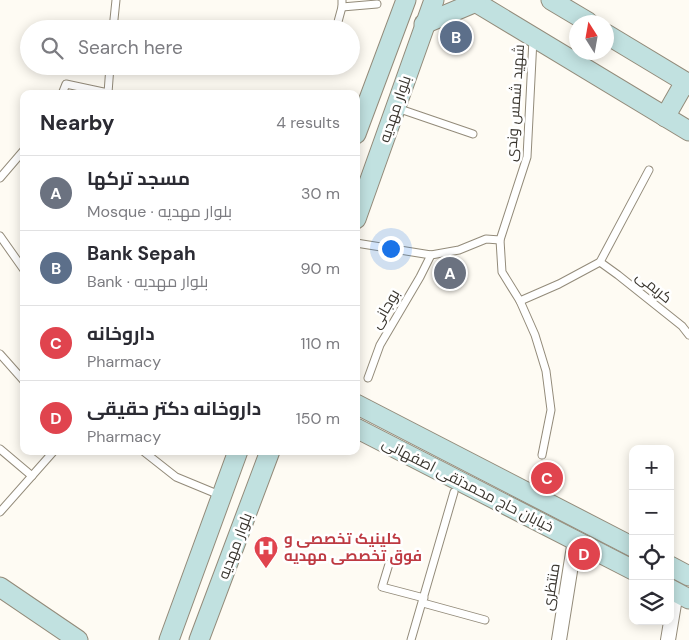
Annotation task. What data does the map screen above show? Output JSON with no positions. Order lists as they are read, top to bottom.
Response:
{
  "streets": {
    "main road": ["بلوار مهدیه", "خیابان حاج محمدتقی اصفهانی"],
    "street": ["منتظری"],
    "lane": ["شهید شمس وندی", "کریمی", "بوجانی"]
  },
  "crossings": [
    ["خیابان حاج محمدتقی اصفهانی", "منتظری"]
  ],
  "places": {
    "hospital": ["کلینیک تخصصی و فوق تخصصی مهدیه"]
  },
  "north": "top",
  "page": {
    "pins": [
      "B",
      "A",
      "C",
      "D"
    ],
    "search": "Search here",
    "heading": ["Nearby", "4 results"],
    "list": [
      {
        "mark": "A",
        "name": "مسجد ترکها",
        "note": "Mosque · بلوار مهدیه",
        "value": "30 m"
      },
      {
        "mark": "B",
        "name": "Bank Sepah",
        "note": "Bank · بلوار مهدیه",
        "value": "90 m"
      },
      {
        "mark": "C",
        "name": "داروخانه",
        "note": "Pharmacy",
        "value": "110 m"
      },
      {
        "mark": "D",
        "name": "داروخانه دکتر حقیقی",
        "note": "Pharmacy",
        "value": "150 m"
      }
    ],
    "map_buttons": ["+", "−"]
  }
}
